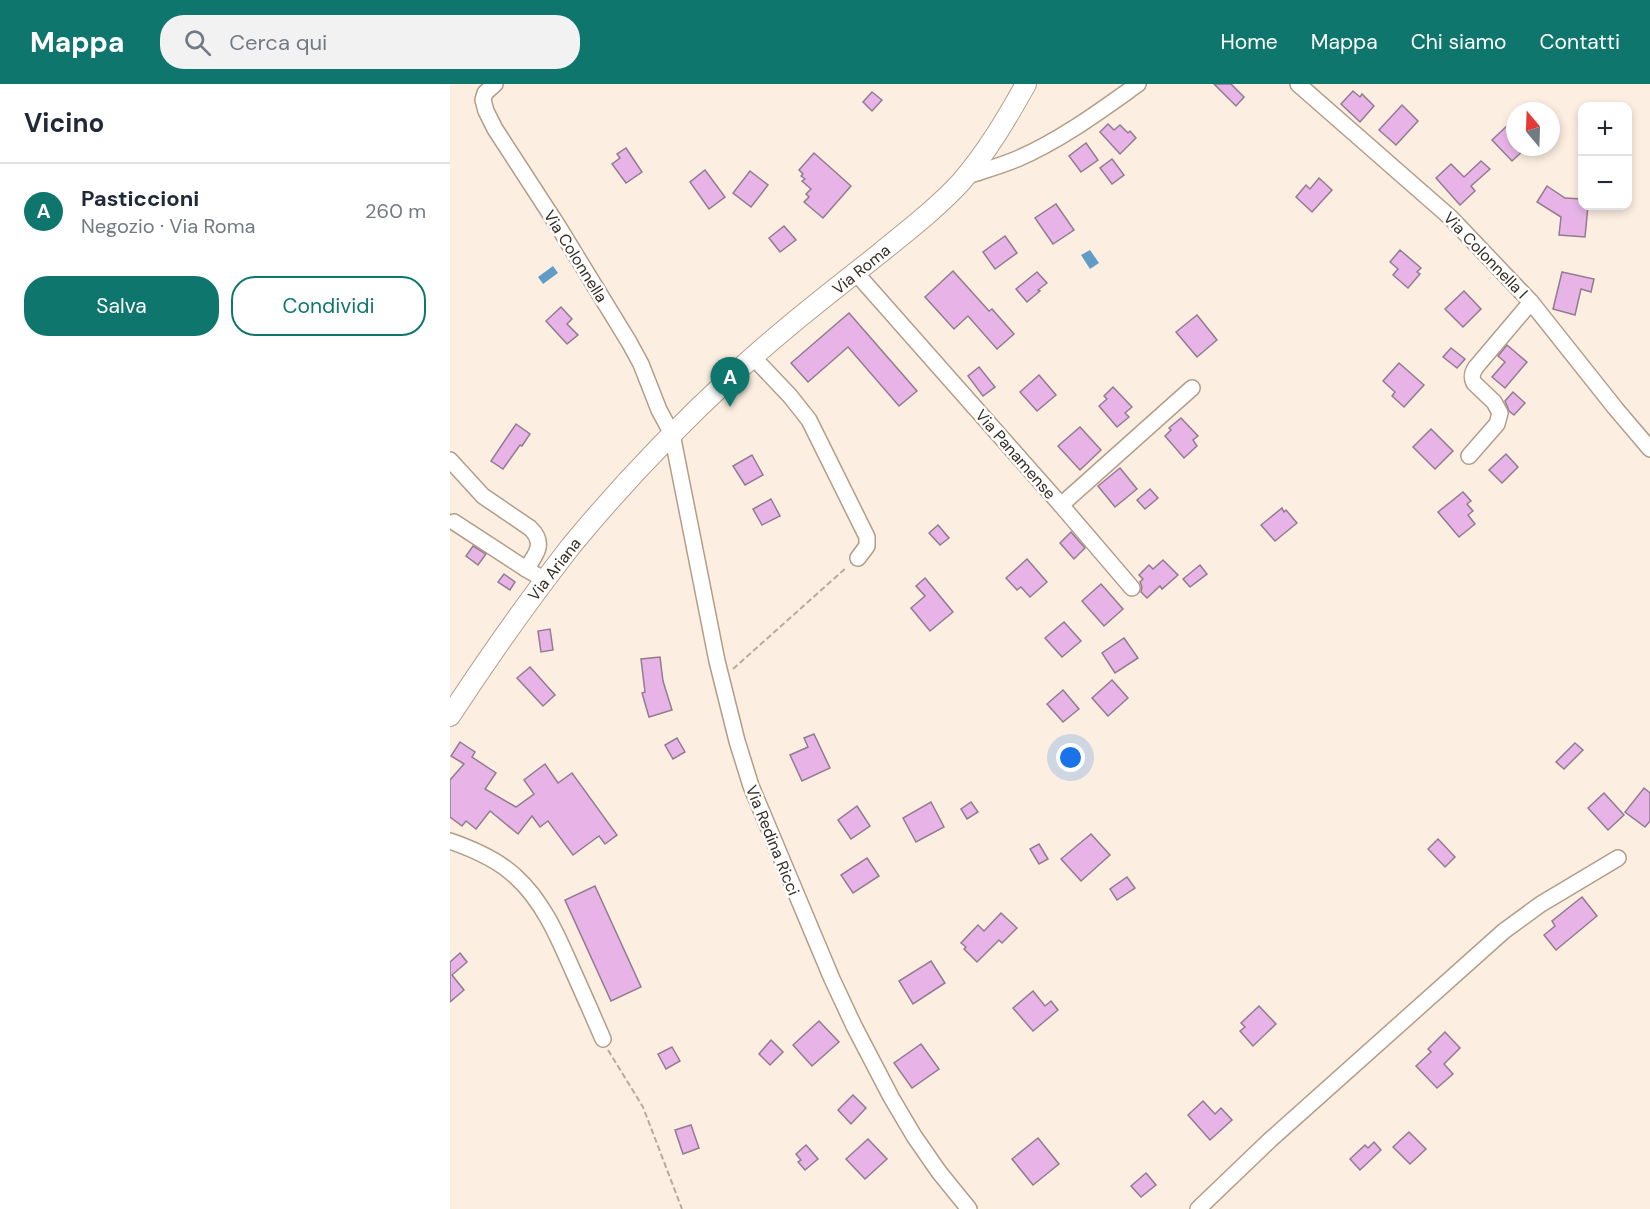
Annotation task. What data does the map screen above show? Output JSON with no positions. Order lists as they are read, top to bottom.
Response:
{
  "streets": {
    "main road": ["Via Roma", "Via Ariana"],
    "street": [
      "Via Colonnella I",
      "Via Colonnella",
      "Via Panamense",
      "Via Redina Ricci"
    ]
  },
  "crossings": [
    ["Via Colonnella", "Via Roma"],
    ["Via Colonnella", "Via Ariana"],
    ["Via Colonnella", "Via Redina Ricci"],
    ["Via Roma", "Via Panamense"],
    ["Via Roma", "Via Ariana"],
    ["Via Roma", "Via Redina Ricci"],
    ["Via Ariana", "Via Redina Ricci"]
  ],
  "north": "top",
  "page": {
    "header": "Mappa",
    "search": "Cerca qui",
    "nav": [
      "Home",
      "Mappa",
      "Chi siamo",
      "Contatti"
    ],
    "heading": "Vicino",
    "map_buttons": ["+", "−"],
    "list": [
      {
        "mark": "A",
        "name": "Pasticcioni",
        "note": "Negozio · Via Roma",
        "value": "260 m"
      }
    ],
    "buttons": ["Salva", "Condividi"],
    "pins": "A"
  }
}
